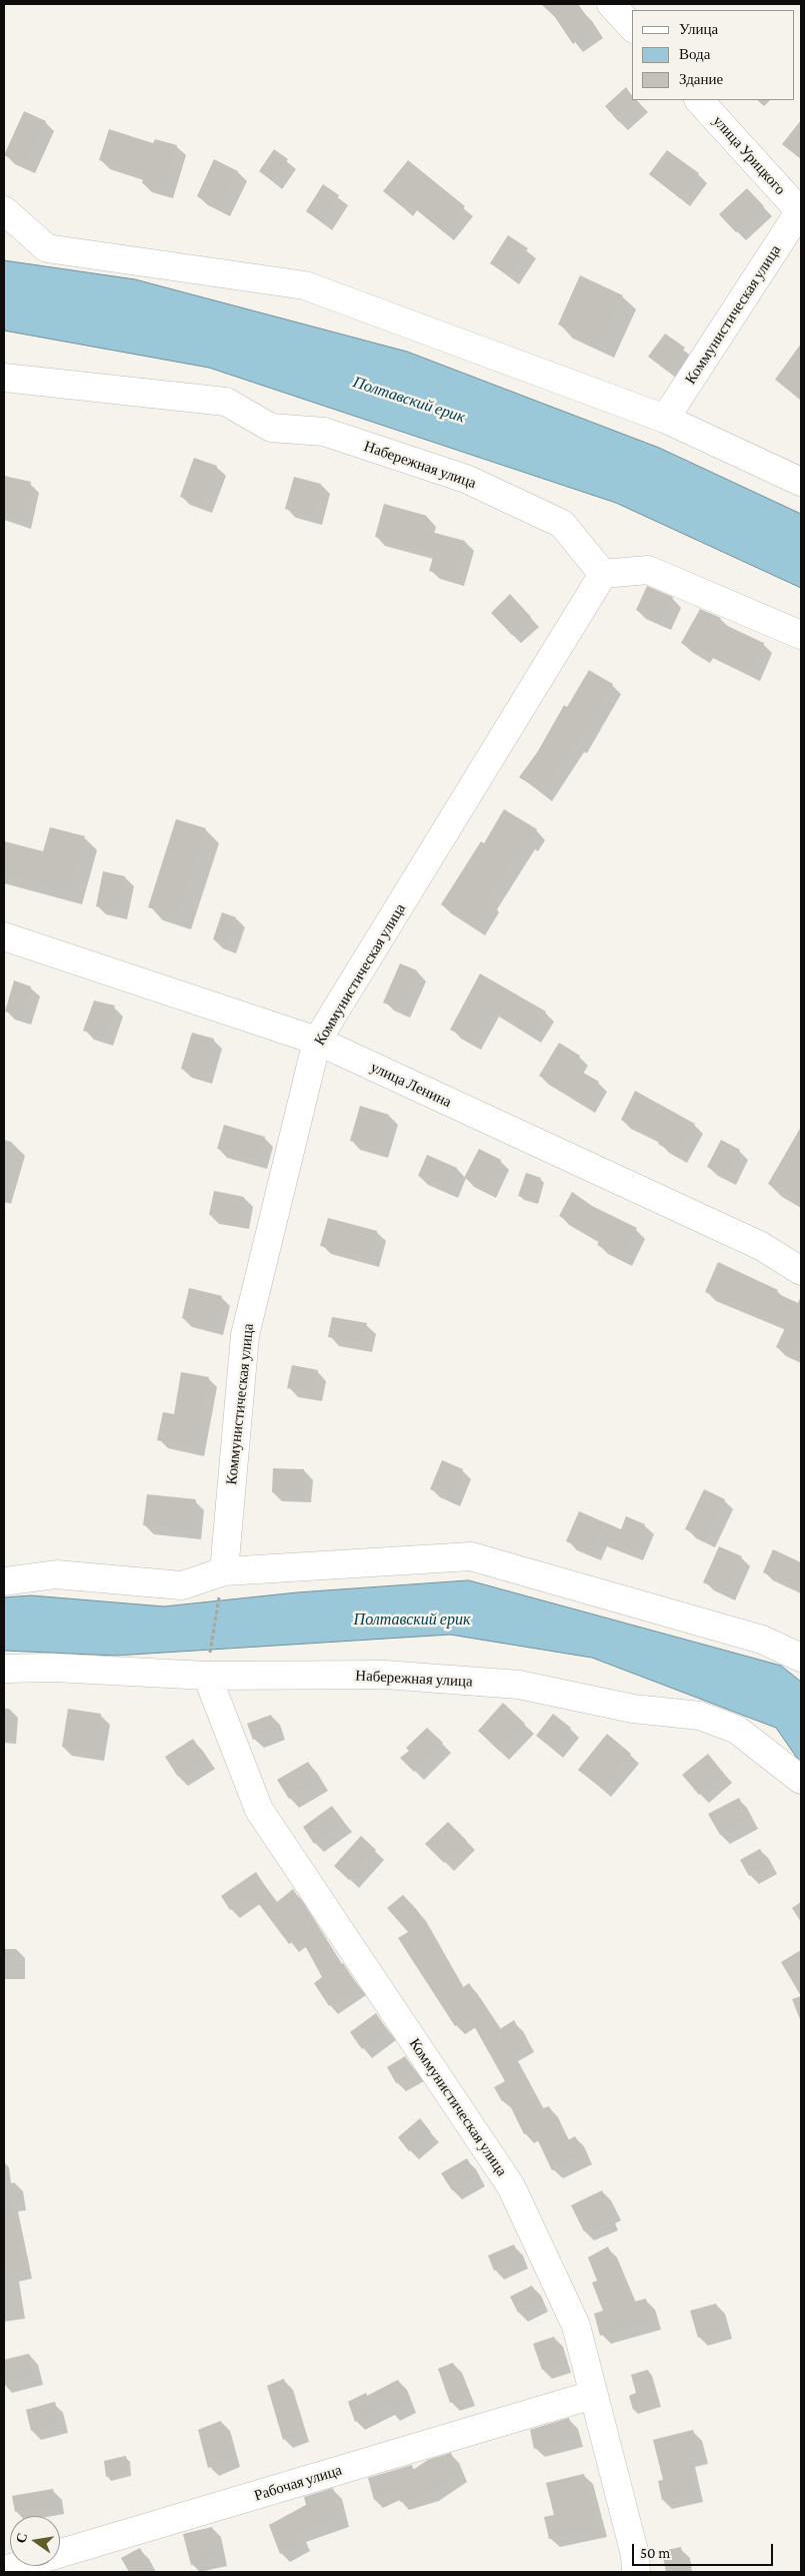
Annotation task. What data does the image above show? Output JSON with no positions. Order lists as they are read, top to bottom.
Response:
{
  "streets": {
    "street": [
      "улица Урицкого",
      "Коммунистическая улица",
      "Набережная улица",
      "улица Ленина",
      "Рабочая улица"
    ]
  },
  "crossings": [
    ["улица Урицкого", "Коммунистическая улица"],
    ["Коммунистическая улица", "Набережная улица"],
    ["Коммунистическая улица", "улица Ленина"],
    ["Коммунистическая улица", "Рабочая улица"]
  ],
  "water": ["Полтавский ерик"],
  "legend": ["Улица", "Вода", "Здание"],
  "scale_bar": "50 m",
  "north": "left"
}
